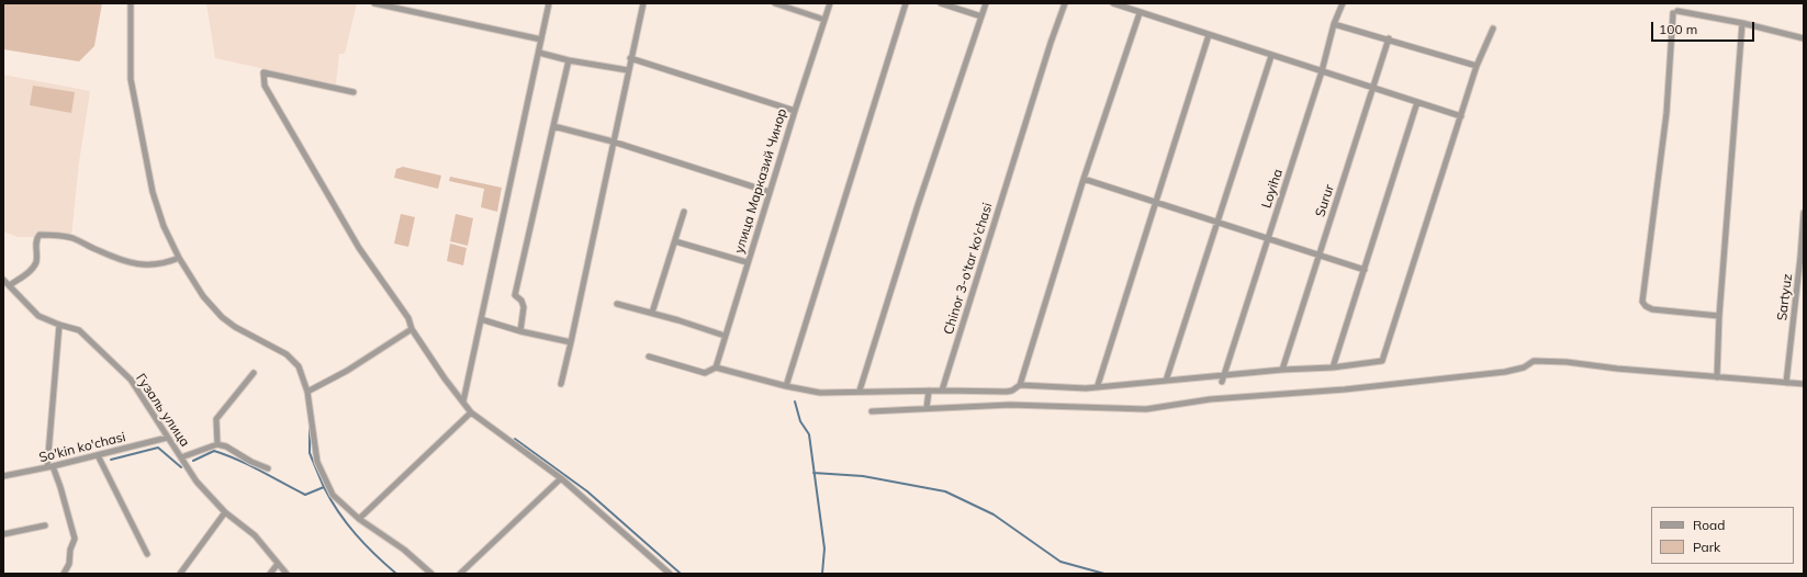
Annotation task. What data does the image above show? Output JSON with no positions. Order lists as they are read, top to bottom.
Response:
{
  "streets": {
    "street": [
      "улица Марказий Чинор",
      "Loyiha",
      "Surur",
      "Chinor 3-o'tar ko'chasi",
      "Sartyuz",
      "Гузаль улица",
      "So'kin ko'chasi"
    ]
  },
  "crossings": [
    ["Гузаль улица", "So'kin ko'chasi"]
  ],
  "legend": ["Road", "Park"],
  "scale_bar": "100 m"
}
